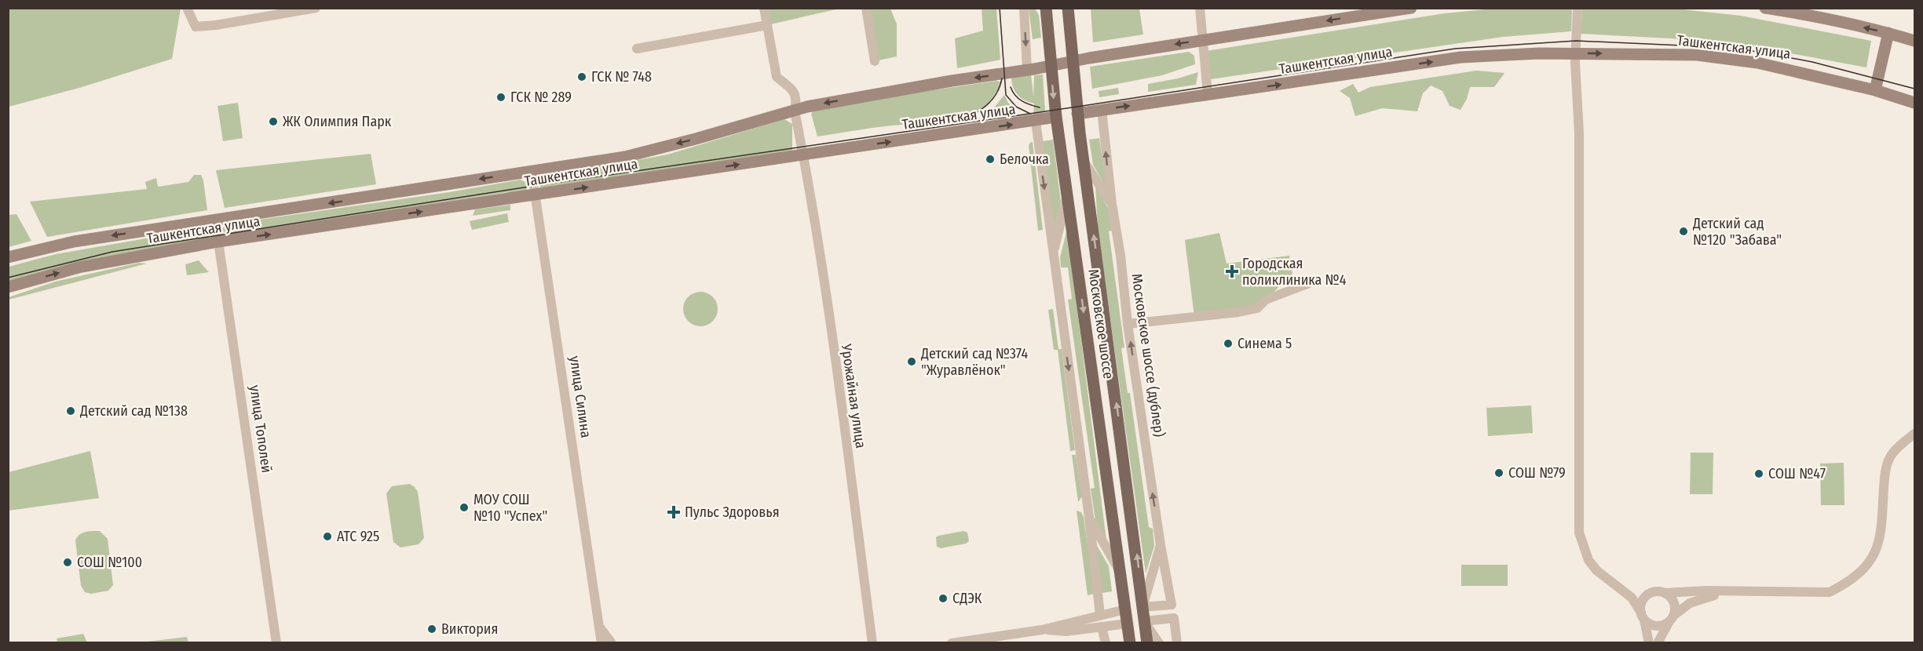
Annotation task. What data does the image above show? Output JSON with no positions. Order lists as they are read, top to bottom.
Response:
{
  "streets": {
    "main road": ["Ташкентская улица", "Московское шоссе"],
    "street": [
      "Московское шоссе (дублер)",
      "Урожайная улица",
      "улица Силина",
      "улица Тополей"
    ]
  },
  "crossings": [
    ["Ташкентская улица", "Московское шоссе"],
    ["Ташкентская улица", "Московское шоссе (дублер)"],
    ["Ташкентская улица", "Урожайная улица"],
    ["Ташкентская улица", "улица Силина"],
    ["Ташкентская улица", "улица Тополей"],
    ["Московское шоссе", "Московское шоссе (дублер)"]
  ],
  "places": {
    "other": [
      "ГСК № 748",
      "ГСК № 289",
      "ЖК Олимпия Парк",
      "Белочка",
      "Детский сад №120 \"Забава\"",
      "Синема 5",
      "Детский сад №374 \"Журавлёнок\"",
      "Детский сад №138",
      "СОШ №79",
      "СОШ №47",
      "МОУ СОШ №10 \"Успех\"",
      "АТС 925",
      "СОШ №100",
      "СДЭК",
      "Виктория"
    ],
    "health": ["Городская поликлиника №4", "Пульс Здоровья"]
  }
}
